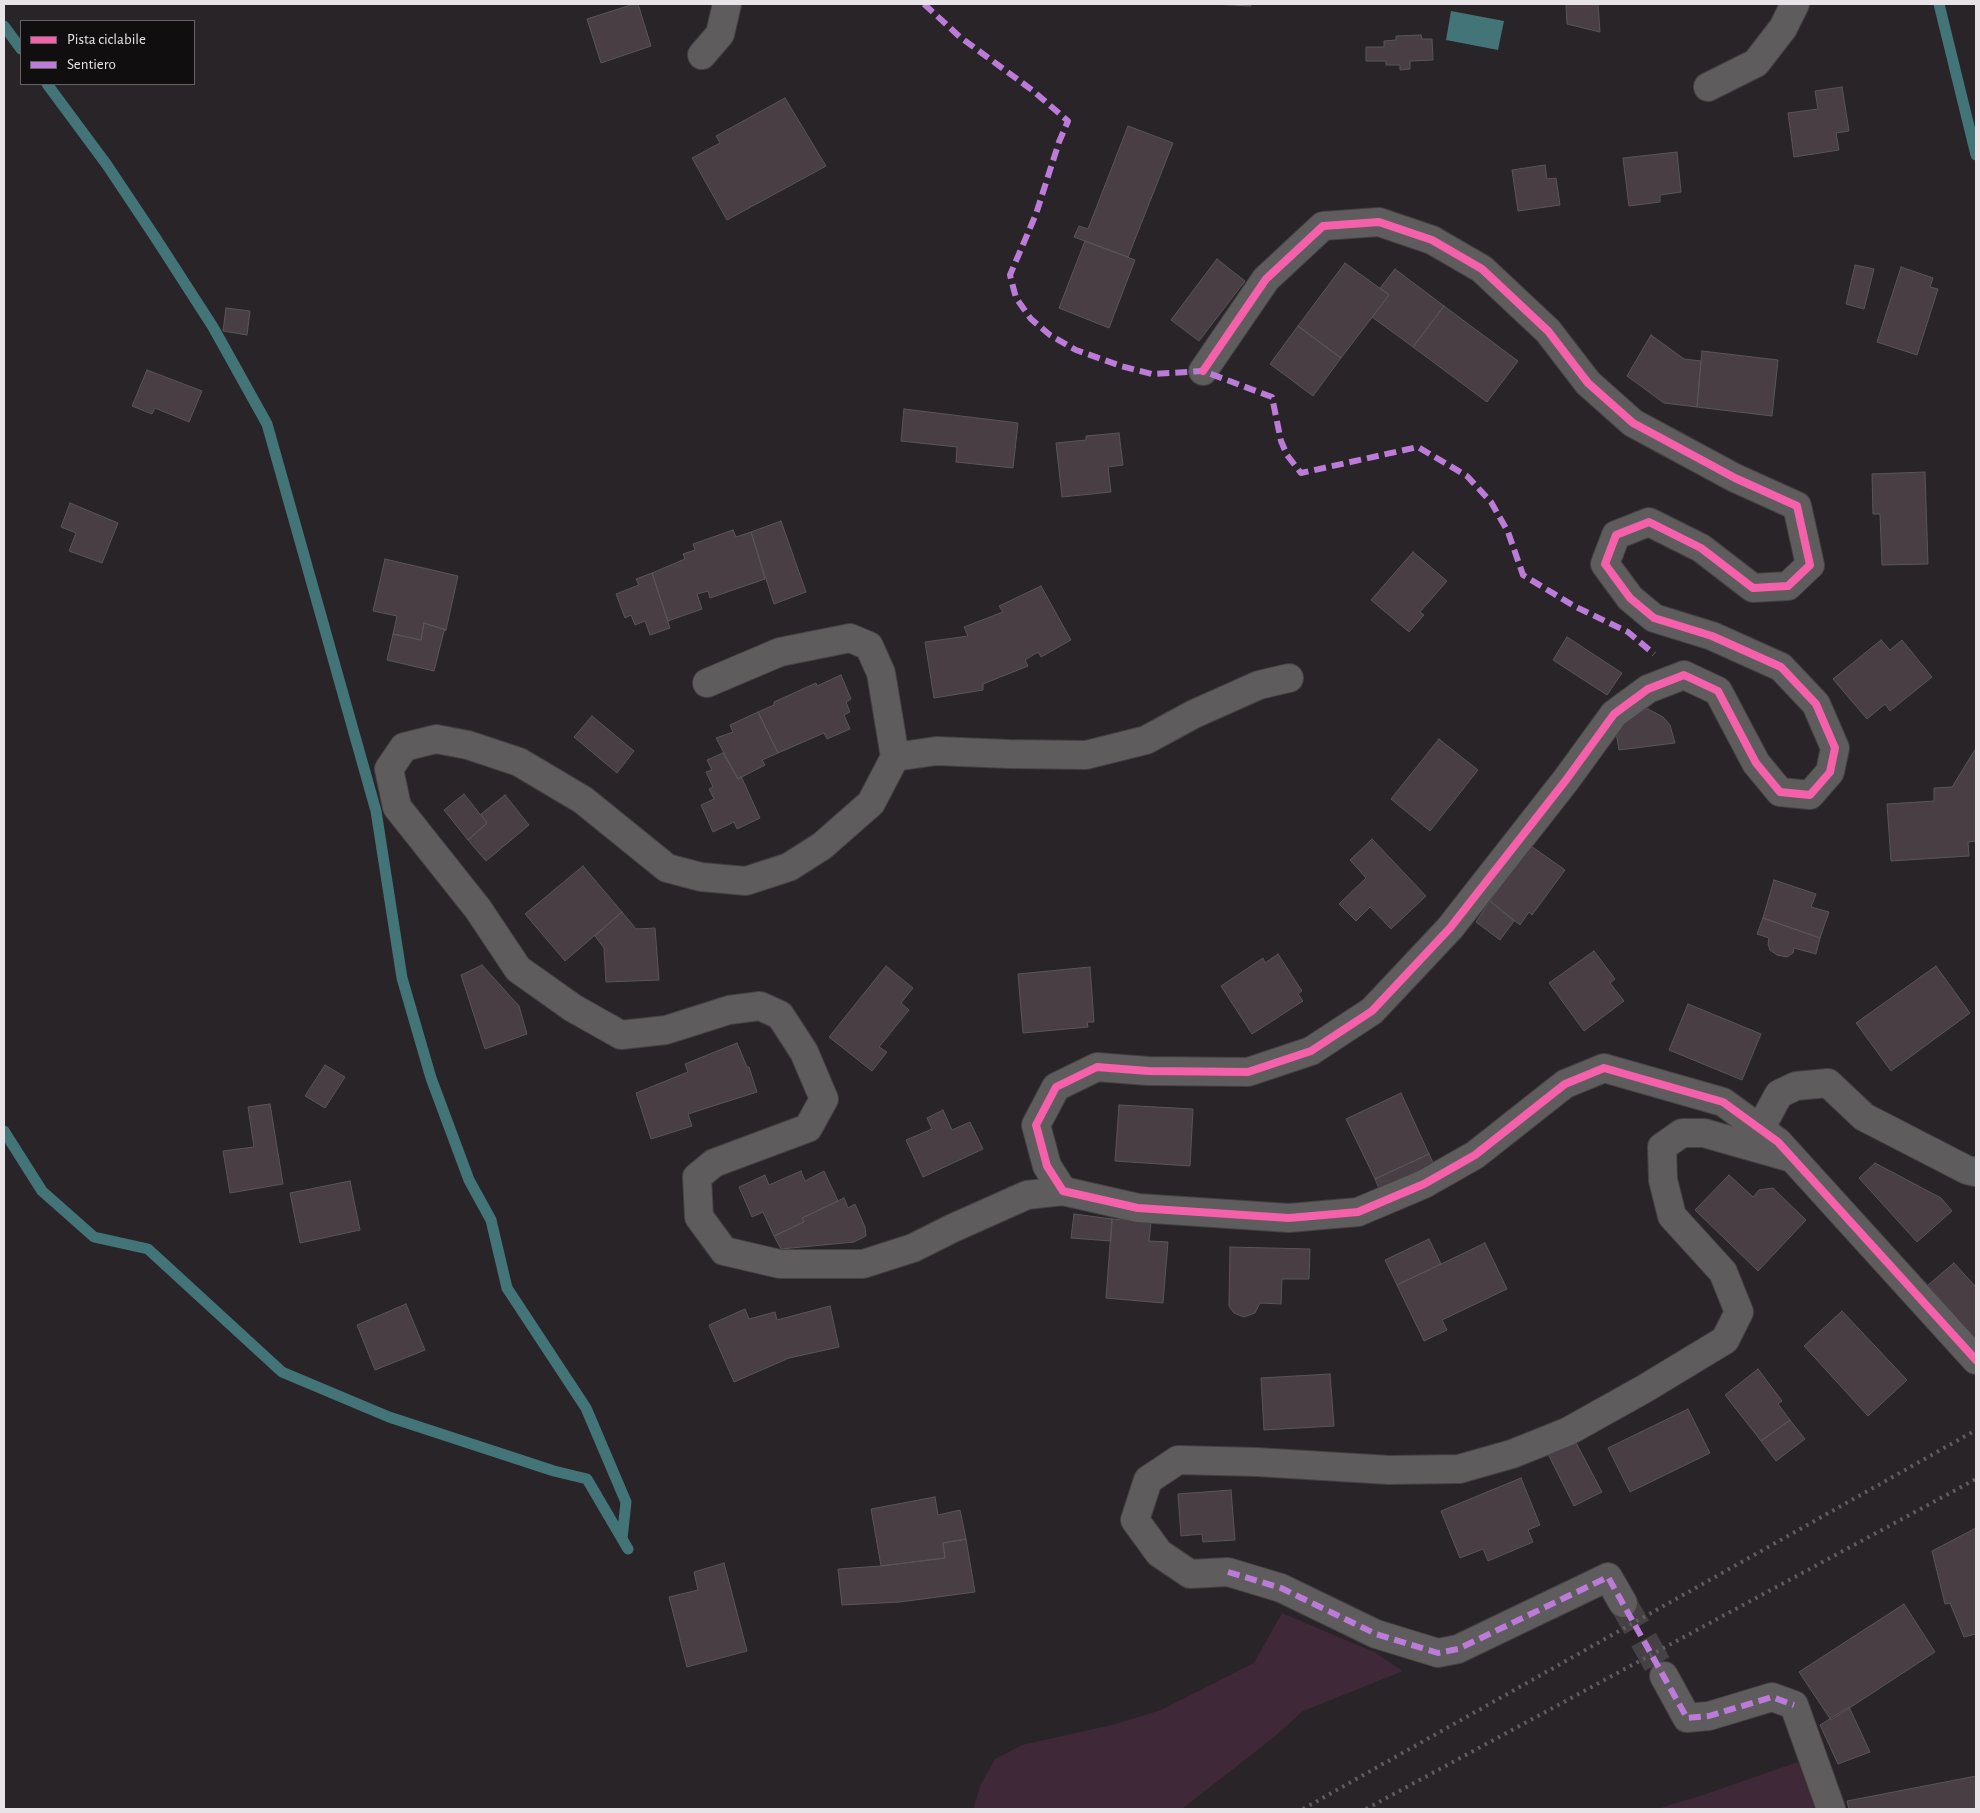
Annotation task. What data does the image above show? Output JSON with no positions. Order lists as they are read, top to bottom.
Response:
{
  "legend": ["Pista ciclabile", "Sentiero"]
}
